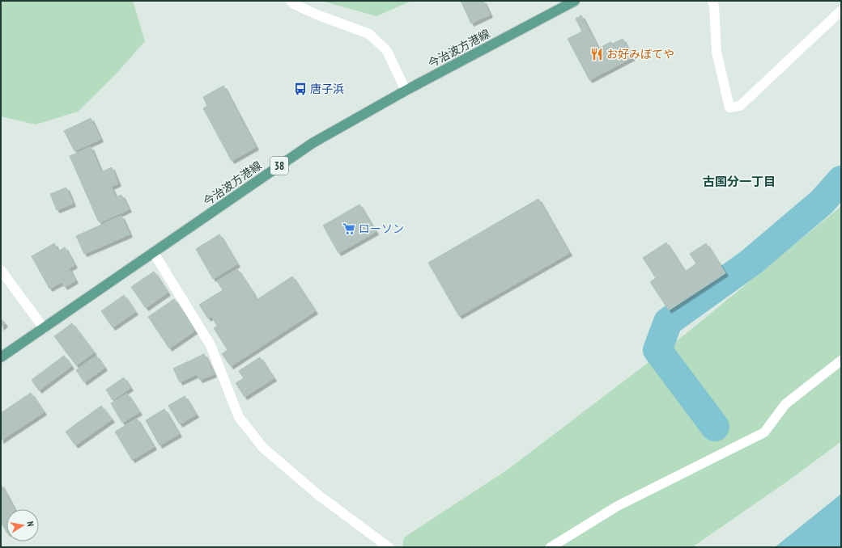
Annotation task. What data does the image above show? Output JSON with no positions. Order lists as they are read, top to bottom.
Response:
{
  "streets": {
    "main road": ["今治波方港線", "38"]
  },
  "districts": ["古国分一丁目"],
  "places": {
    "restaurant": ["お好みぼてや"],
    "bus stop": ["唐子浜"],
    "supermarket": ["ローソン"]
  },
  "north": "right"
}
